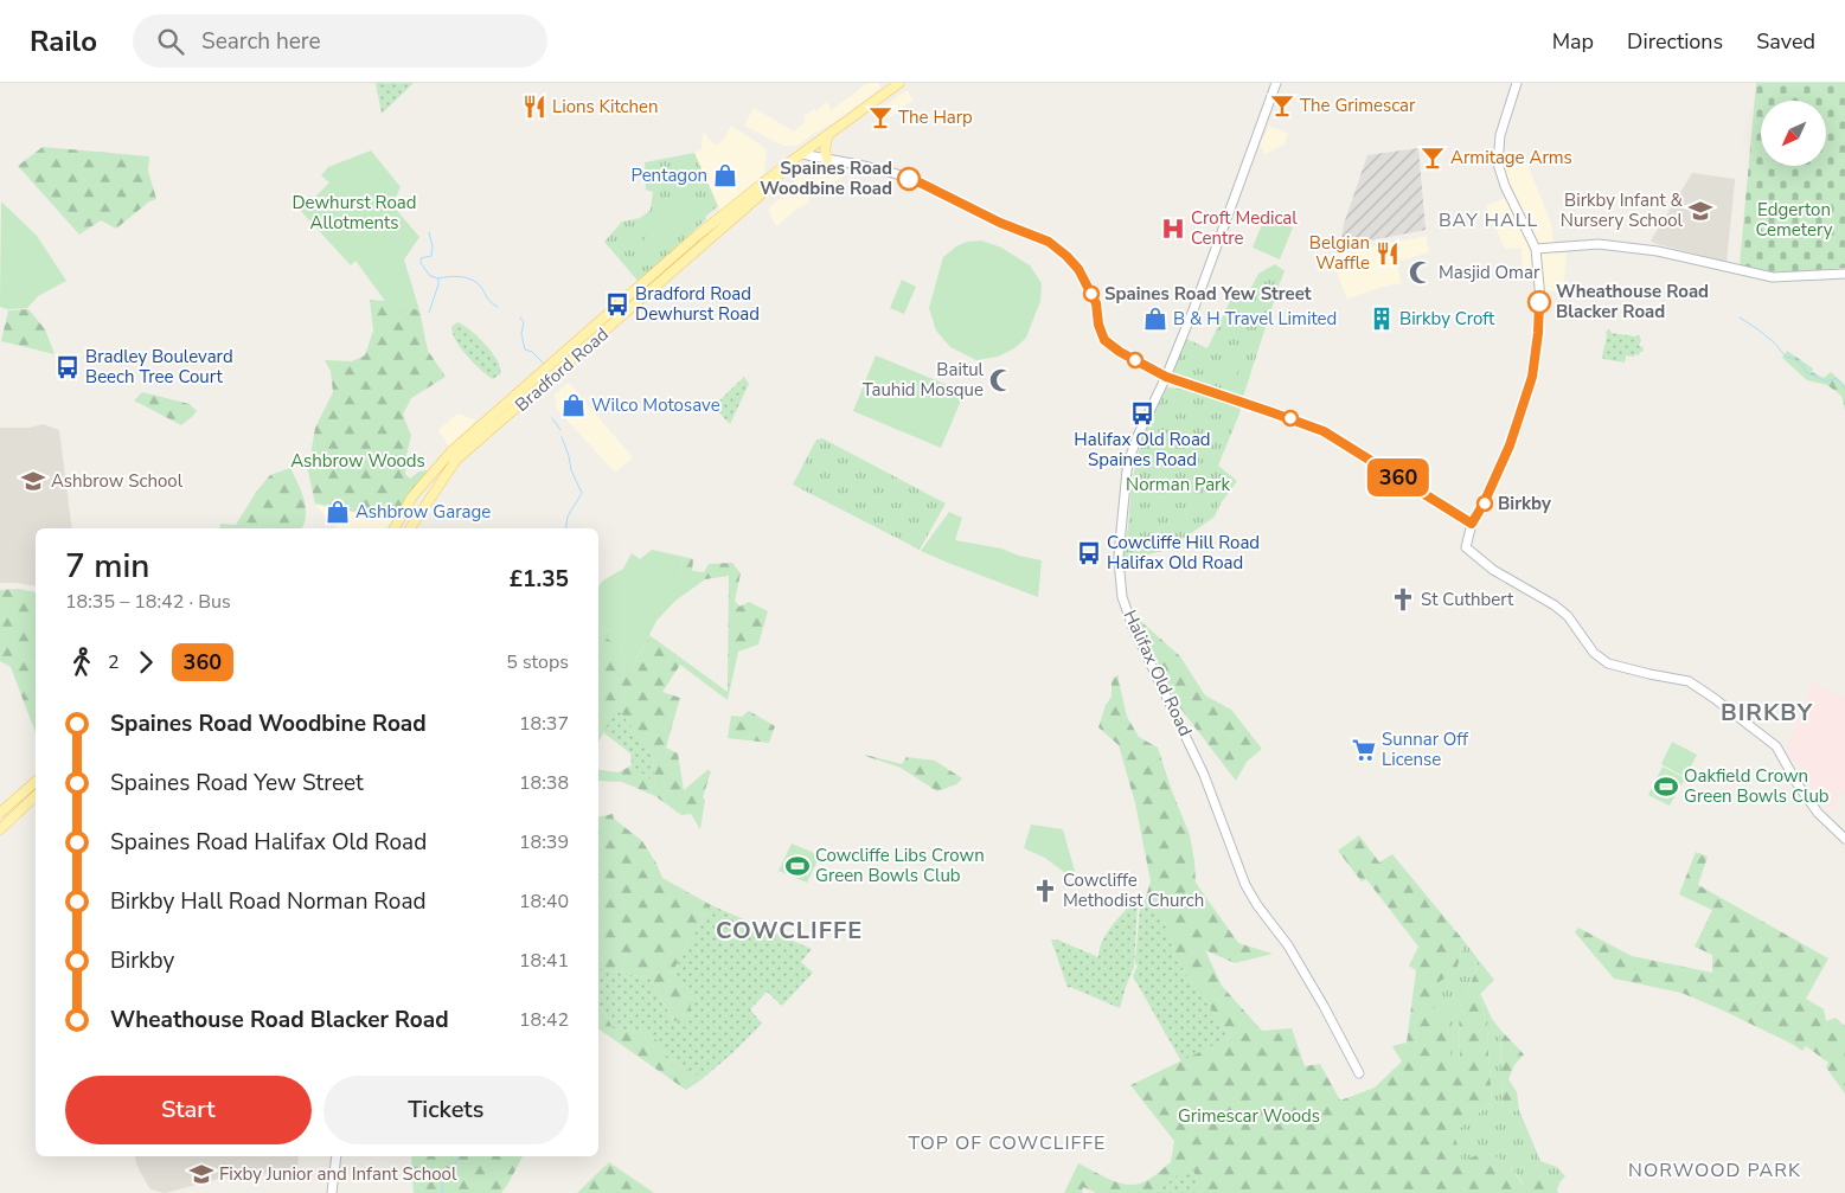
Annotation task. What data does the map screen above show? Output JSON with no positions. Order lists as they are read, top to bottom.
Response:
{
  "streets": {
    "main road": ["Bradford Road"],
    "street": ["Halifax Old Road"]
  },
  "districts": [
    "BAY HALL",
    "BIRKBY",
    "COWCLIFFE",
    "TOP OF COWCLIFFE",
    "NORWOOD PARK"
  ],
  "parks": [
    "Dewhurst Road Allotments",
    "Edgerton Cemetery",
    "Ashbrow Woods",
    "Norman Park",
    "Grimescar Woods"
  ],
  "places": {
    "bar": ["The Grimescar", "The Harp", "Armitage Arms"],
    "restaurant": ["Lions Kitchen", "Belgian Waffle"],
    "shop": [
      "Pentagon",
      "B & H Travel Limited",
      "Wilco Motosave",
      "Ashbrow Garage"
    ],
    "other": [
      "Spaines Road Woodbine Road",
      "Spaines Road Yew Street",
      "Wheathouse Road Blacker Road",
      "Birkby"
    ],
    "school or university": ["Birkby Infant & Nursery School", "Ashbrow School", "Fixby Junior and Infant School"],
    "hospital": ["Croft Medical Centre"],
    "mosque": ["Masjid Omar", "Baitul Tauhid Mosque"],
    "bus stop": [
      "Bradford Road Dewhurst Road",
      "Bradley Boulevard Beech Tree Court",
      "Halifax Old Road Spaines Road",
      "Cowcliffe Hill Road Halifax Old Road"
    ],
    "building": ["Birkby Croft"],
    "church": ["St Cuthbert", "Cowcliffe Methodist Church"],
    "supermarket": ["Sunnar Off License"],
    "sports": ["Oakfield Crown Green Bowls Club", "Cowcliffe Libs Crown Green Bowls Club"]
  },
  "lines": ["bus line 360"],
  "north": "bottom left",
  "page": {
    "header": "Railo",
    "search": "Search here",
    "nav": ["Map", "Directions", "Saved"],
    "on_map": "360",
    "heading": ["7 min", "18:35 – 18:42 · Bus", "£1.35"],
    "legs": ["2", "360", "5 stops"],
    "list": [
      {
        "name": "Spaines Road Woodbine Road",
        "value": "18:37"
      },
      {
        "name": "Spaines Road Yew Street",
        "value": "18:38"
      },
      {
        "name": "Spaines Road Halifax Old Road",
        "value": "18:39"
      },
      {
        "name": "Birkby Hall Road Norman Road",
        "value": "18:40"
      },
      {
        "name": "Birkby",
        "value": "18:41"
      },
      {
        "name": "Wheathouse Road Blacker Road",
        "value": "18:42"
      }
    ],
    "buttons": ["Start", "Tickets"]
  }
}
